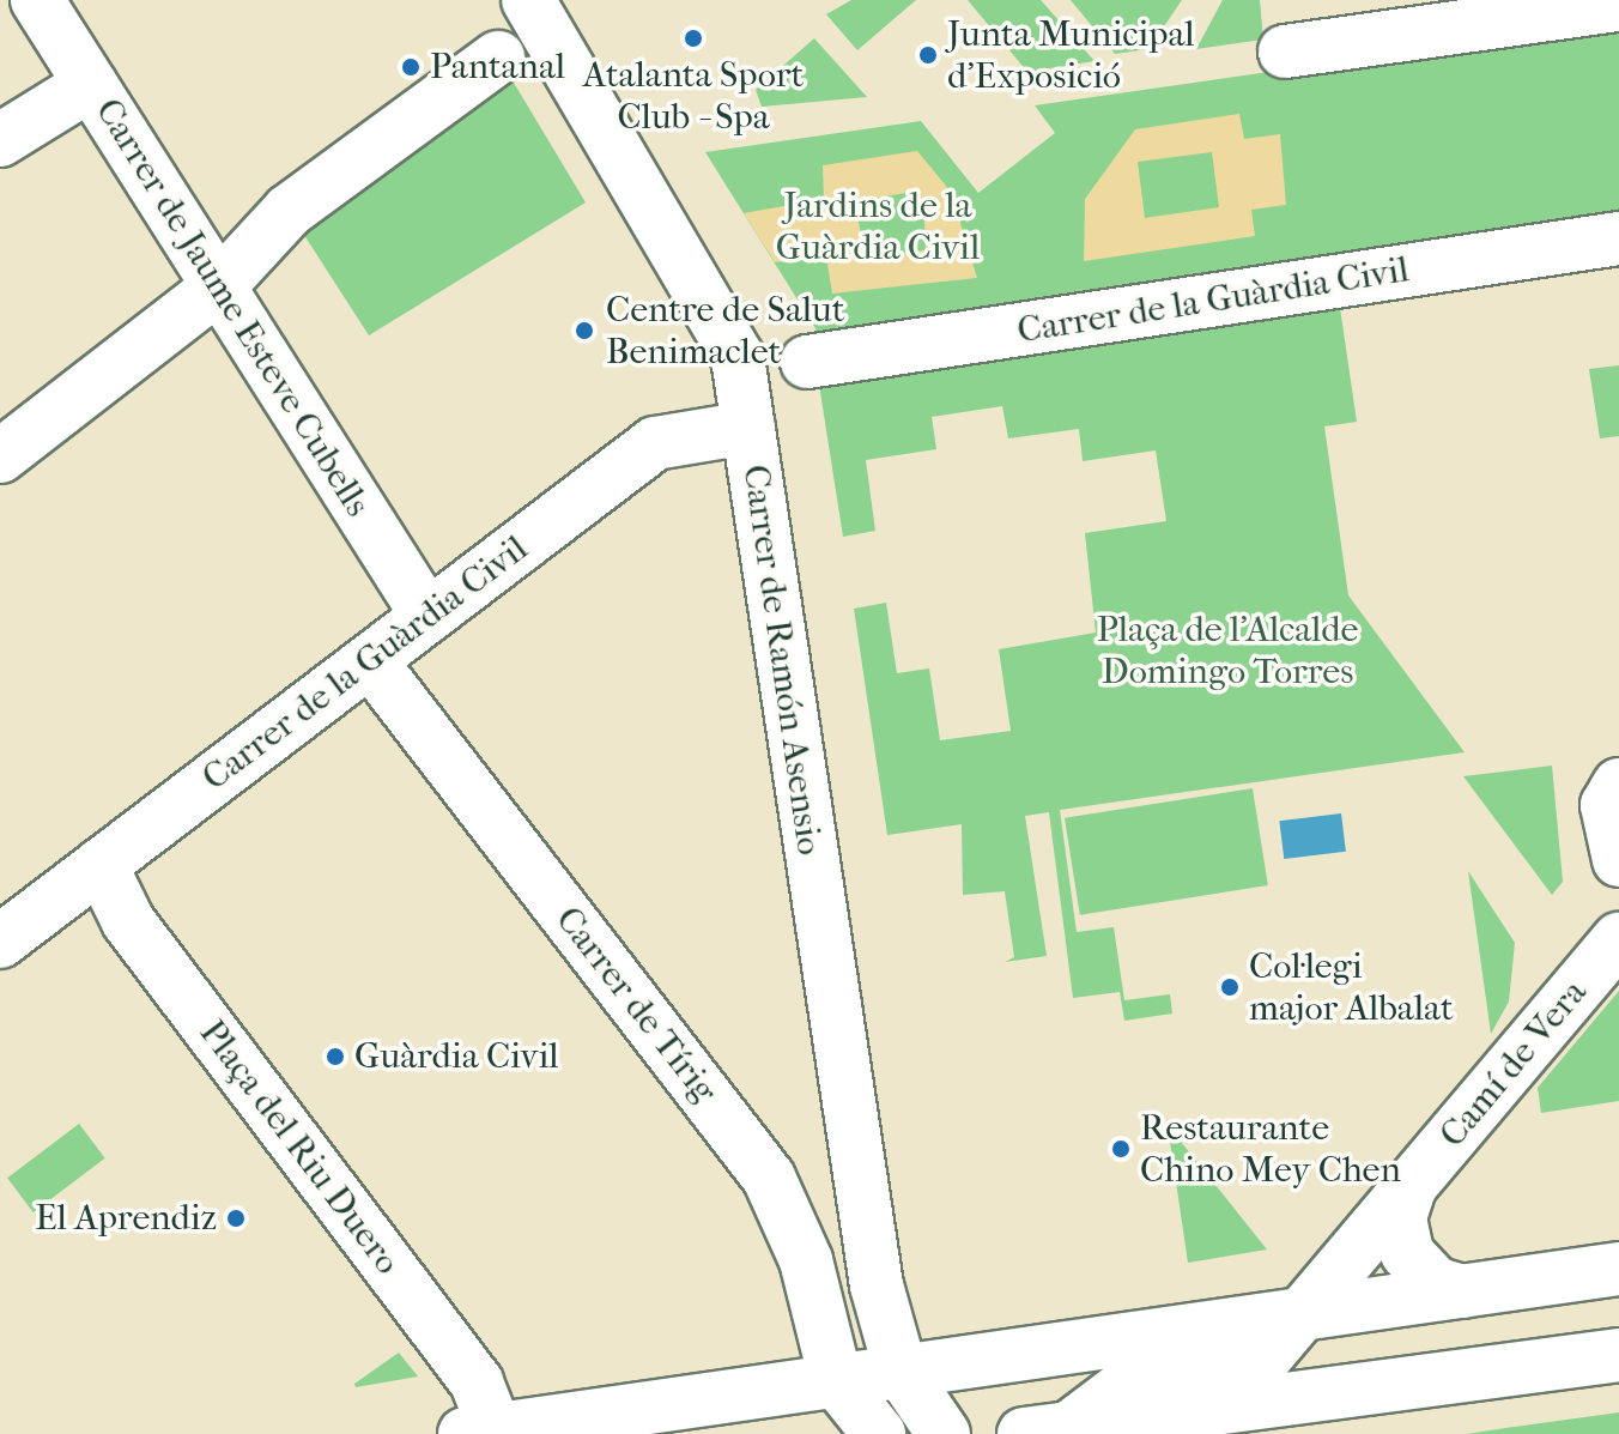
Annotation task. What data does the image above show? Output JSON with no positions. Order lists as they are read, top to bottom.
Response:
{
  "streets": {
    "street": [
      "Carrer de la Guàrdia Civil",
      "Carrer de Jaume Esteve Cubells",
      "Carrer de Ramón Asensio",
      "Carrer de Tírig",
      "Camí de Vera",
      "Plaça del Riu Duero"
    ]
  },
  "crossings": [
    ["Carrer de la Guàrdia Civil", "Carrer de Jaume Esteve Cubells"],
    ["Carrer de la Guàrdia Civil", "Carrer de Ramón Asensio"],
    ["Carrer de la Guàrdia Civil", "Carrer de Tírig"],
    ["Carrer de la Guàrdia Civil", "Plaça del Riu Duero"]
  ],
  "parks": ["Jardins de la Guàrdia Civil", "Plaça de l'Alcalde Domingo Torres"],
  "places": [
    "Atalanta Sport Club - Spa",
    "Junta Municipal d'Exposició",
    "Pantanal",
    "Centre de Salut Benimaclet",
    "Col·legi major Albalat",
    "Guàrdia Civil",
    "Restaurante Chino Mey Chen",
    "El Aprendiz"
  ]
}
